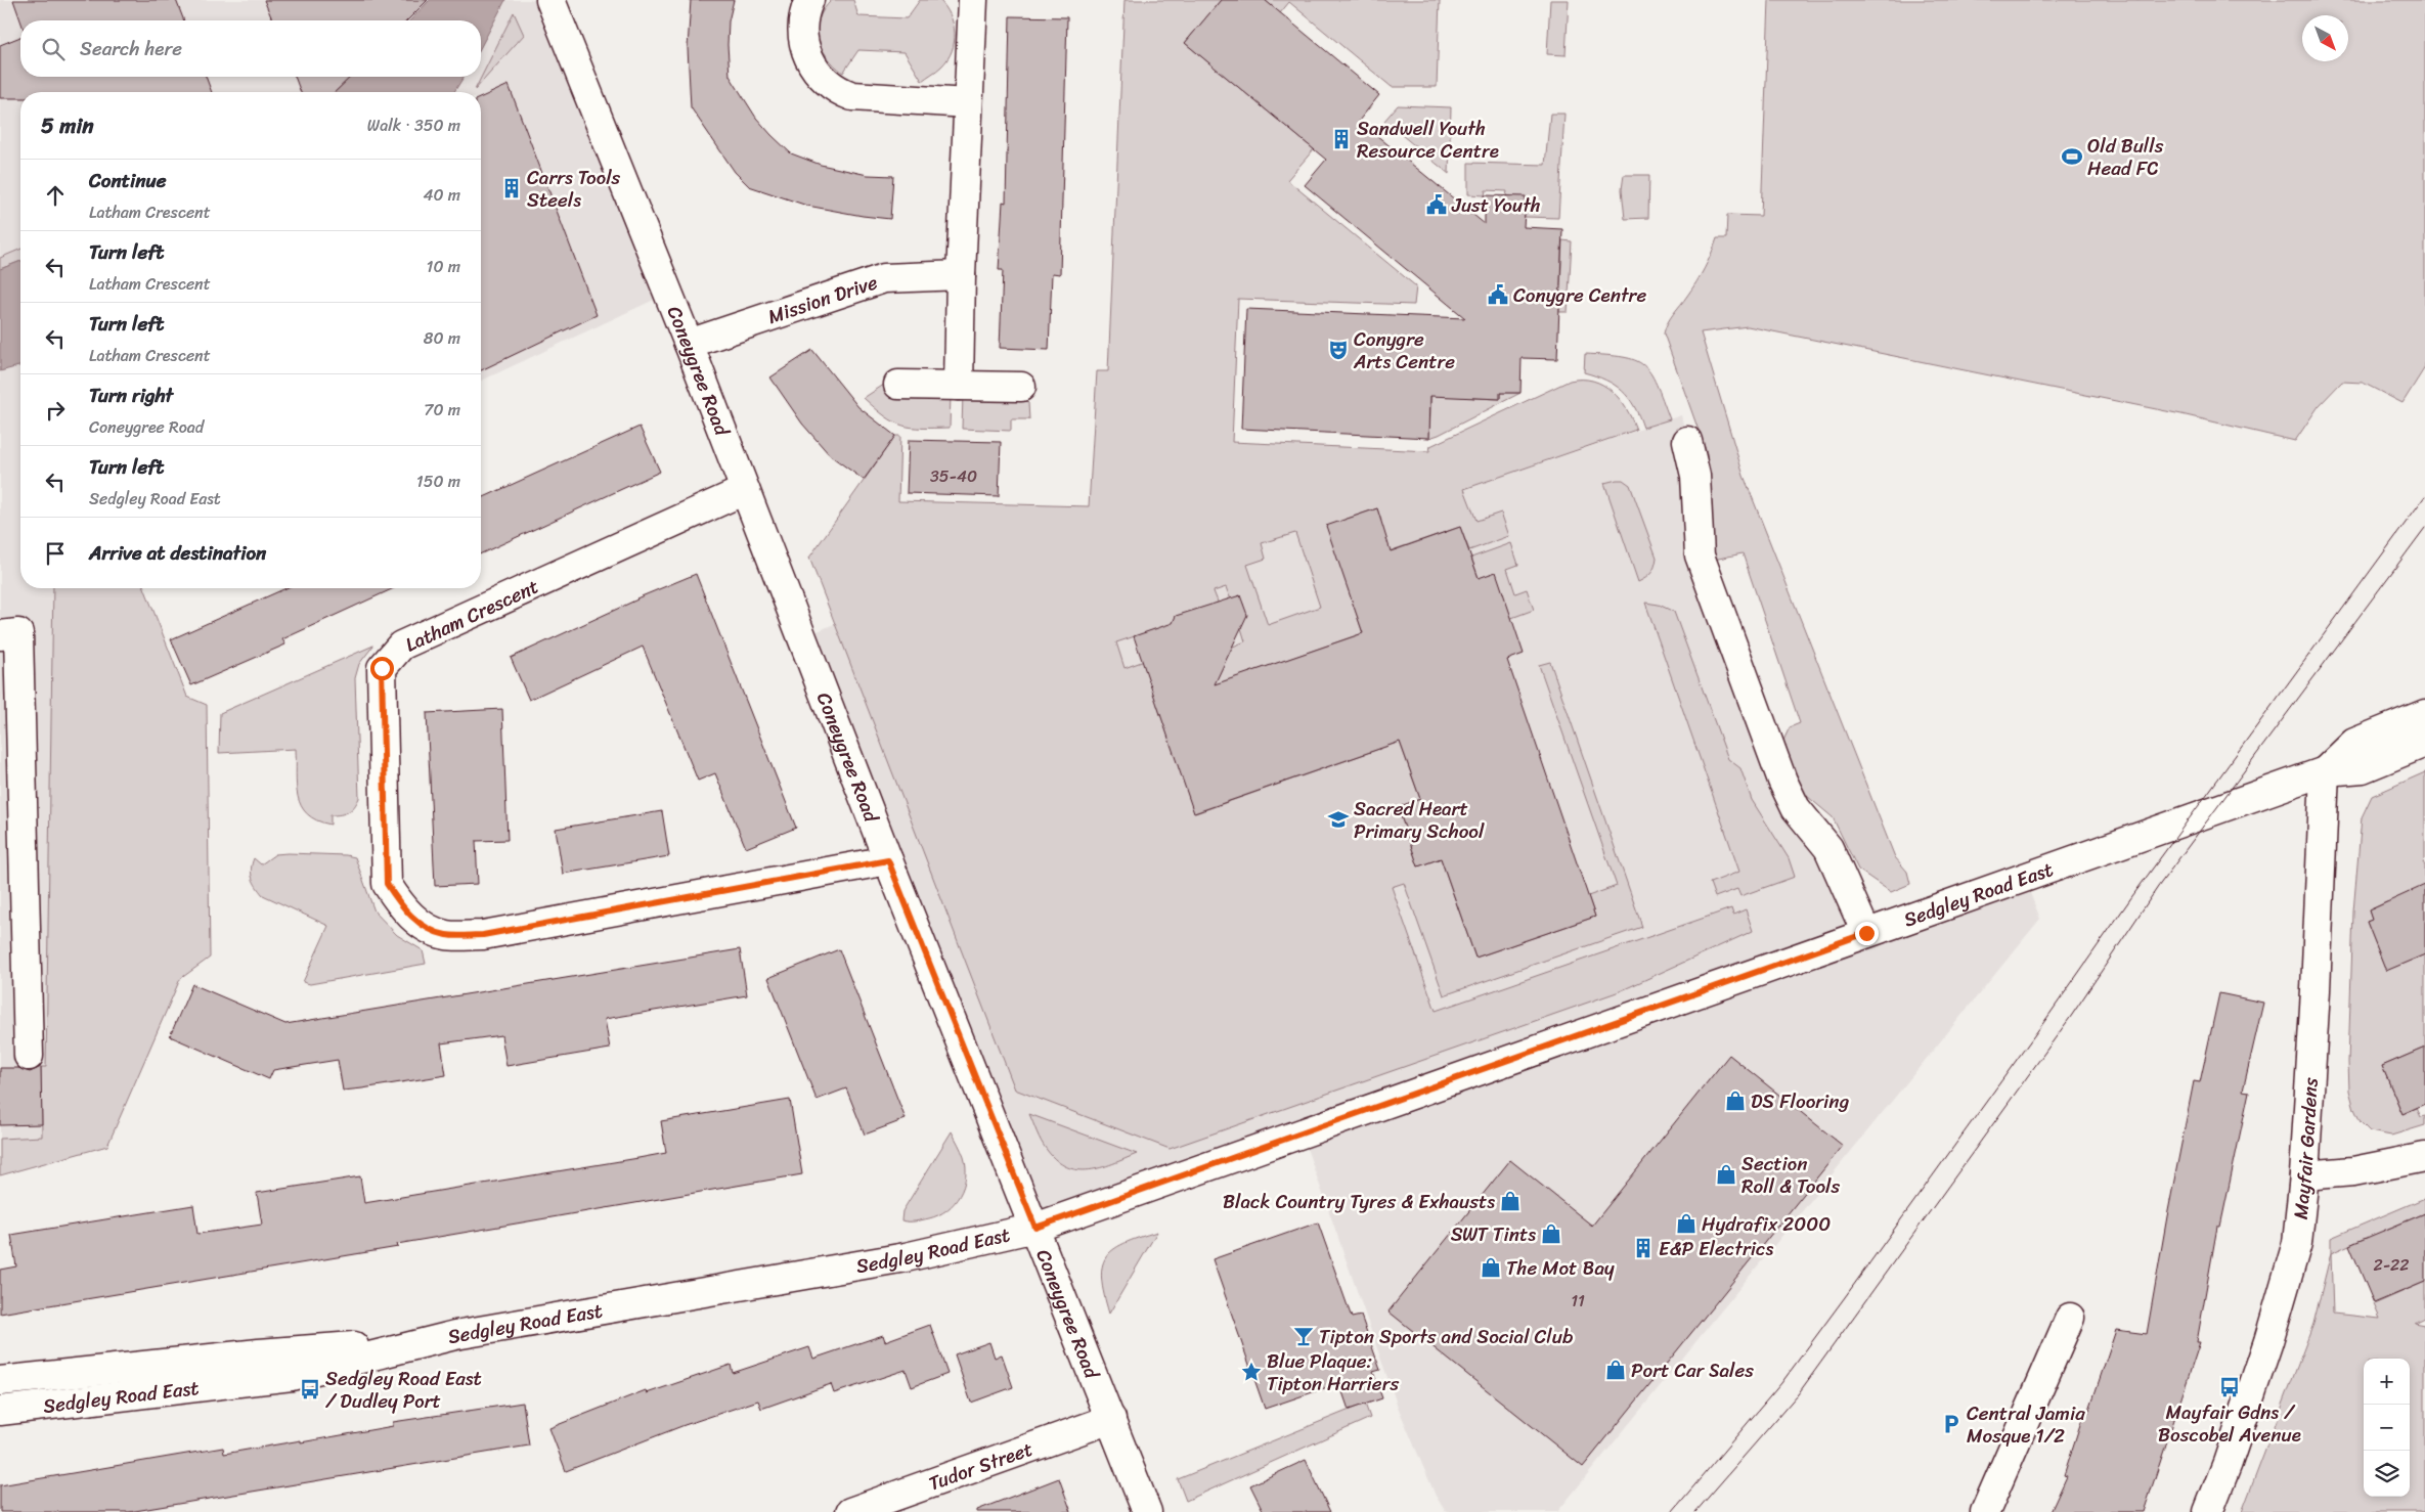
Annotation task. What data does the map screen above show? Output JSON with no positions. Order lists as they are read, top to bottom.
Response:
{
  "streets": {
    "street": [
      "Mission Drive",
      "Coneygree Road",
      "Latham Crescent",
      "Sedgley Road East",
      "Mayfair Gardens",
      "Tudor Street"
    ]
  },
  "crossings": [
    ["Mission Drive", "Coneygree Road"],
    ["Coneygree Road", "Latham Crescent"],
    ["Coneygree Road", "Sedgley Road East"],
    ["Coneygree Road", "Tudor Street"],
    ["Sedgley Road East", "Mayfair Gardens"]
  ],
  "places": {
    "building": ["Sandwell Youth Resource Centre", "Carrs Tools Steels", "E&P Electrics"],
    "sports": ["Old Bulls Head FC"],
    "public building": ["Just Youth", "Conygre Centre"],
    "theatre": ["Conygre Arts Centre"],
    "school or university": ["Sacred Heart Primary School"],
    "shop": [
      "DS Flooring",
      "Section Roll & Tools",
      "Black Country Tyres & Exhausts",
      "Hydrafix 2000",
      "SWT Tints",
      "The Mot Bay",
      "Port Car Sales"
    ],
    "bar": ["Tipton Sports and Social Club"],
    "place": ["Blue Plaque: Tipton Harriers"],
    "bus stop": ["Mayfair Gdns / Boscobel Avenue", "Sedgley Road East / Dudley Port"],
    "parking": ["Central Jamia Mosque 1/2"]
  },
  "house_numbers": ["35-40", "2-22", "11"],
  "north": "bottom right",
  "page": {
    "search": "Search here",
    "heading": ["5 min", "Walk · 350 m"],
    "list": [
      ["Continue", "Latham Crescent", "40 m"],
      ["Turn left", "Latham Crescent", "10 m"],
      ["Turn left", "Latham Crescent", "80 m"],
      ["Turn right", "Coneygree Road", "70 m"],
      ["Turn left", "Sedgley Road East", "150 m"],
      "Arrive at destination"
    ],
    "map_buttons": ["+", "−"]
  }
}
